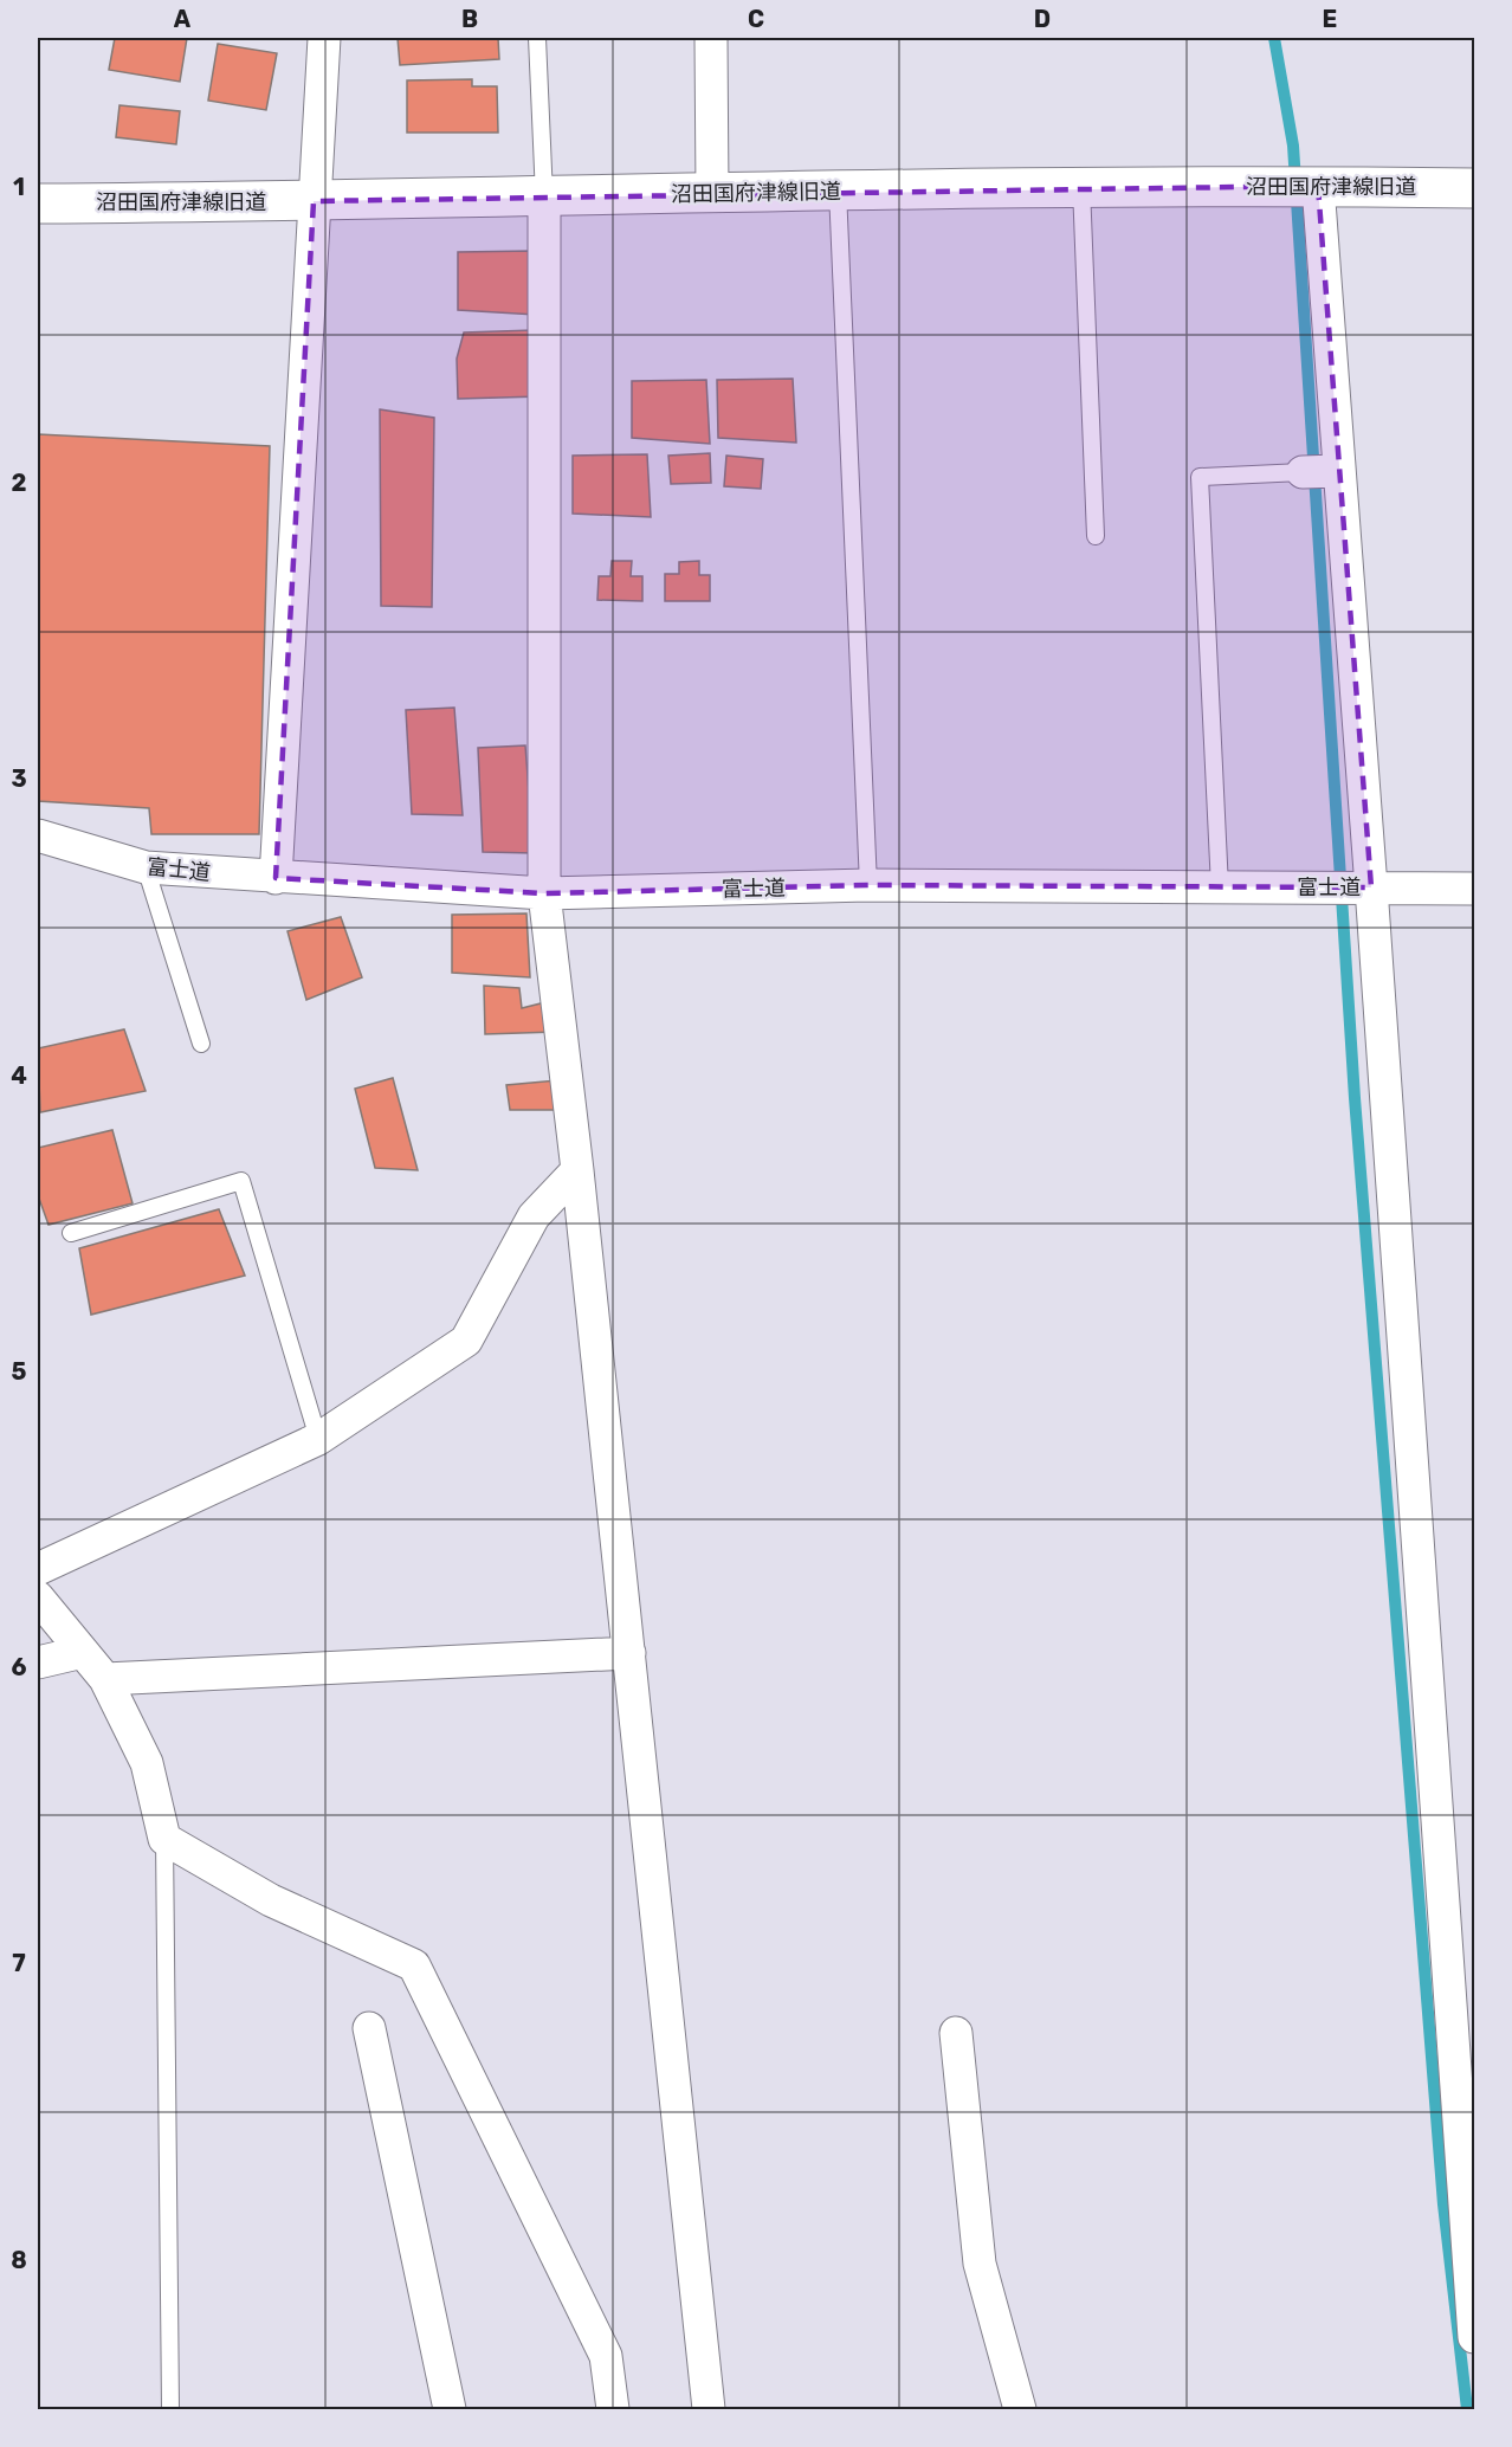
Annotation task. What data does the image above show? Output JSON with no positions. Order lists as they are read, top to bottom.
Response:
{
  "streets": {
    "street": ["沼田国府津線旧道", "富士道"]
  },
  "grid": {
    "columns": [
      "A",
      "B",
      "C",
      "D",
      "E"
    ],
    "rows": [
      "1",
      "2",
      "3",
      "4",
      "5",
      "6",
      "7",
      "8"
    ]
  }
}
